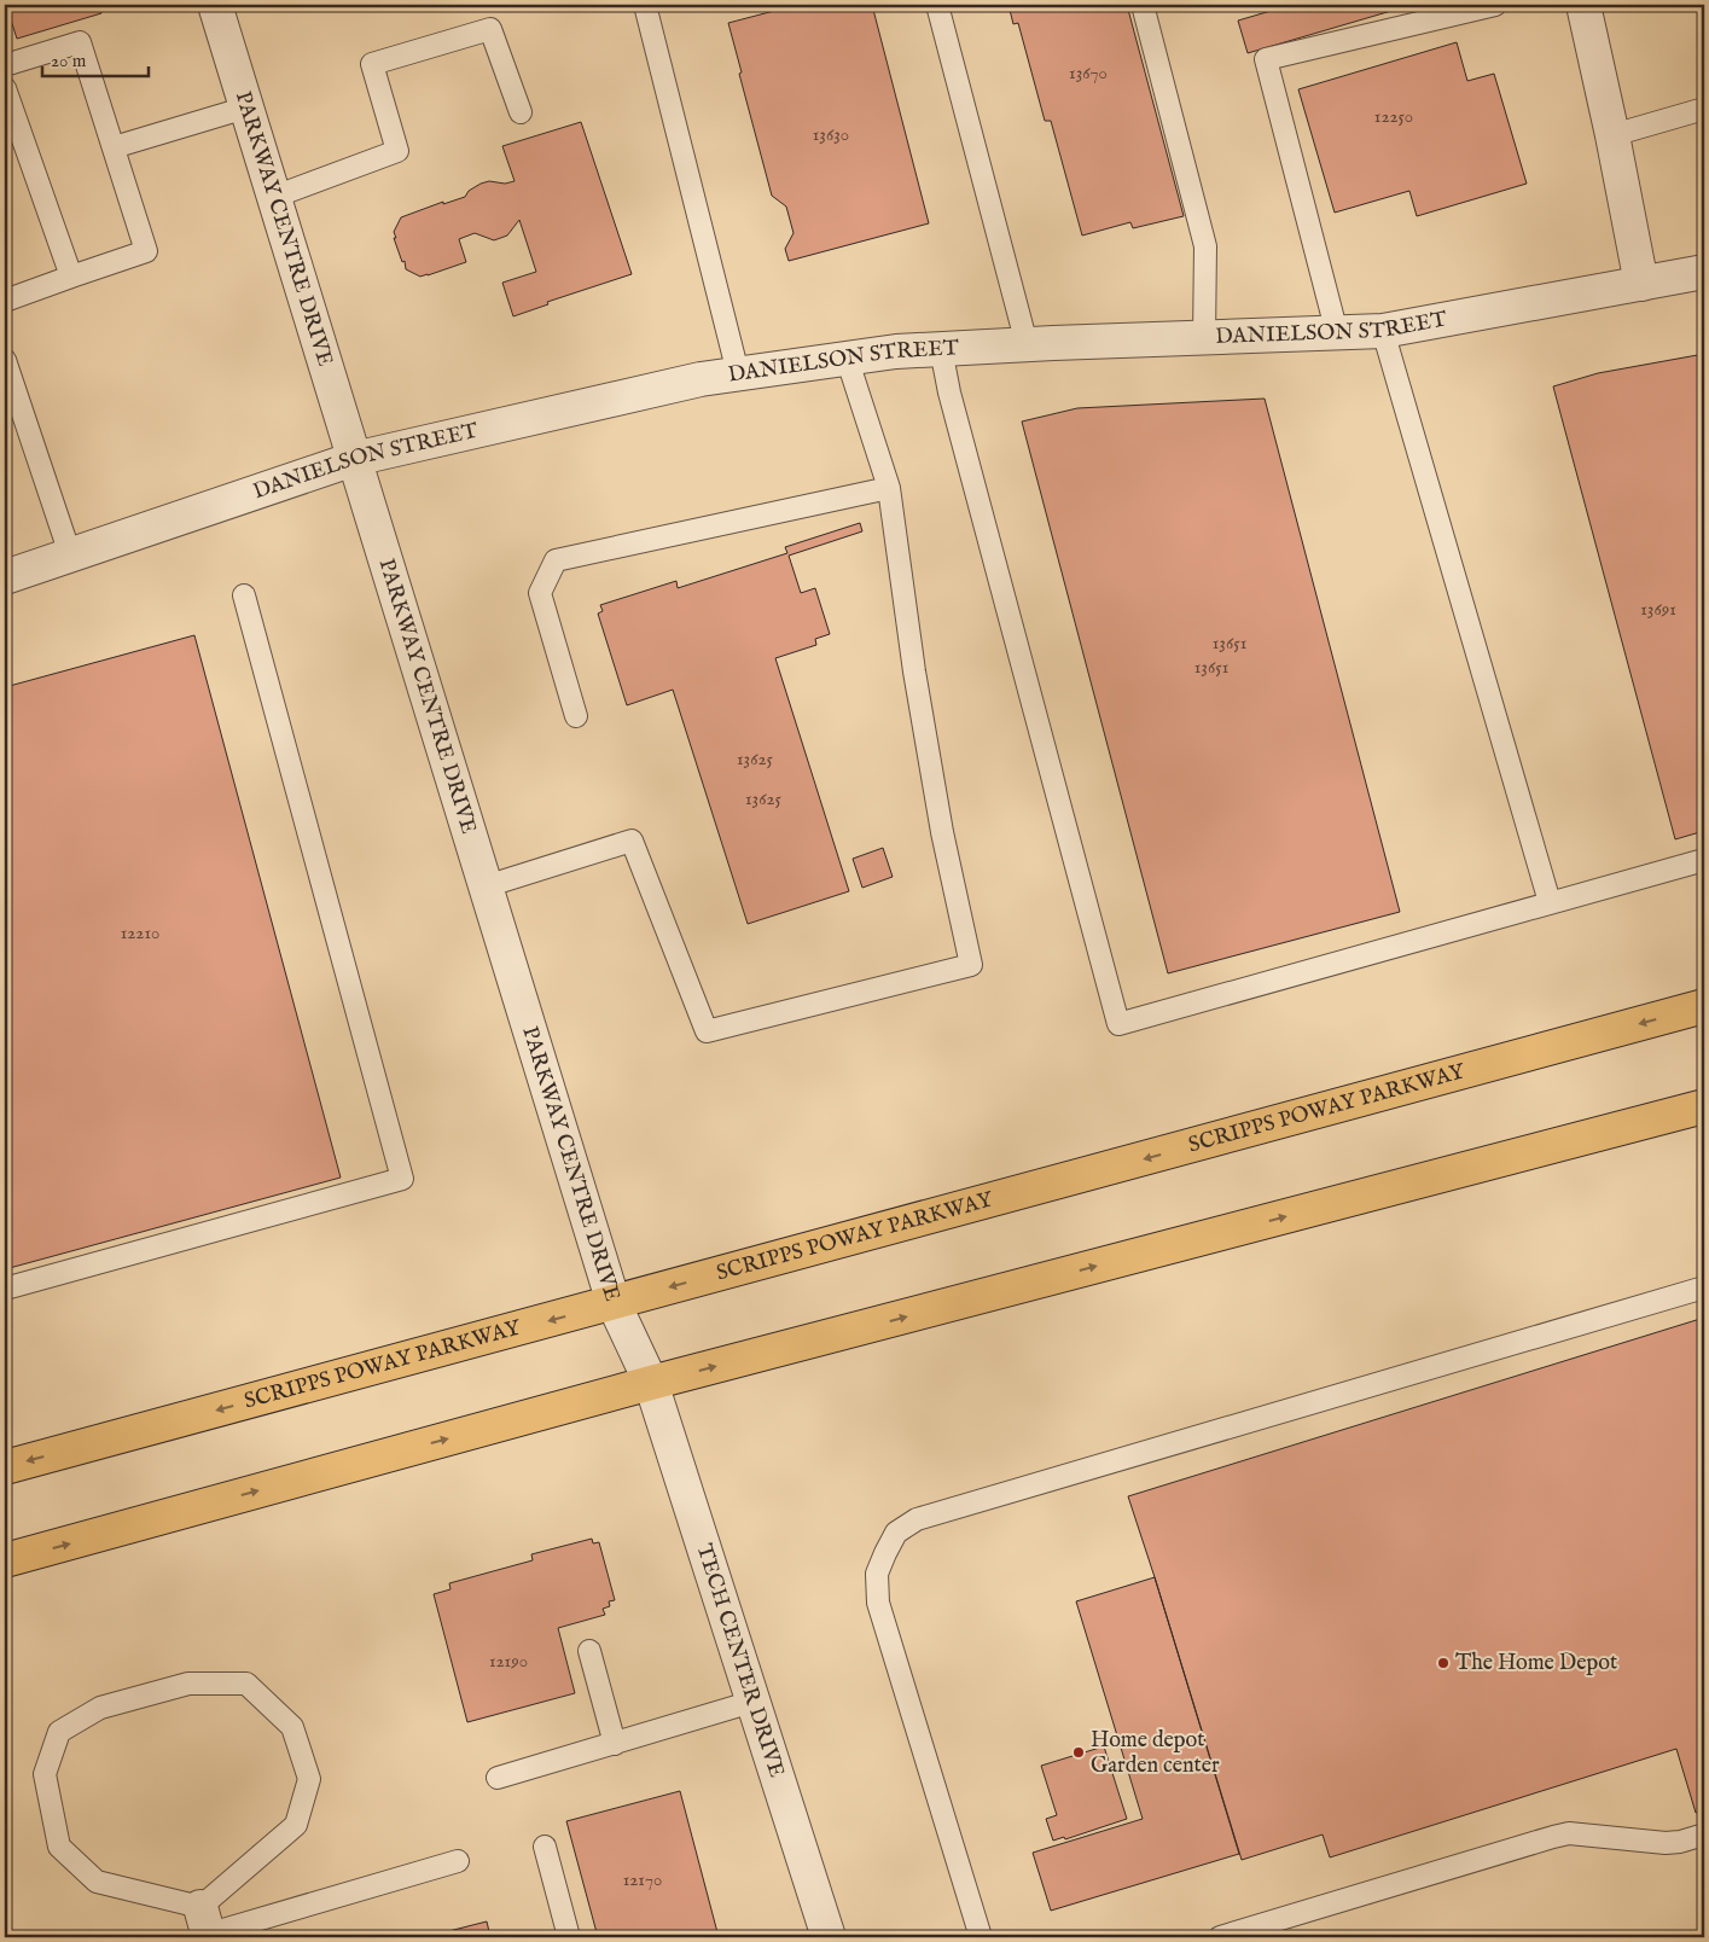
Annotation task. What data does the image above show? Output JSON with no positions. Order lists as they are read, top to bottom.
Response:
{
  "streets": {
    "main road": ["SCRIPPS POWAY PARKWAY"],
    "street": ["PARKWAY CENTRE DRIVE", "DANIELSON STREET", "TECH CENTER DRIVE"]
  },
  "crossings": [
    ["PARKWAY CENTRE DRIVE", "DANIELSON STREET"],
    ["PARKWAY CENTRE DRIVE", "SCRIPPS POWAY PARKWAY"],
    ["PARKWAY CENTRE DRIVE", "TECH CENTER DRIVE"]
  ],
  "places": ["The Home Depot", "Home depot Garden center"],
  "house_numbers": [
    "13670",
    "12250",
    "13630",
    "13691",
    "13651",
    "13651",
    "13625",
    "13625",
    "12210",
    "12190",
    "12170"
  ],
  "scale_bar": "20 m"
}
